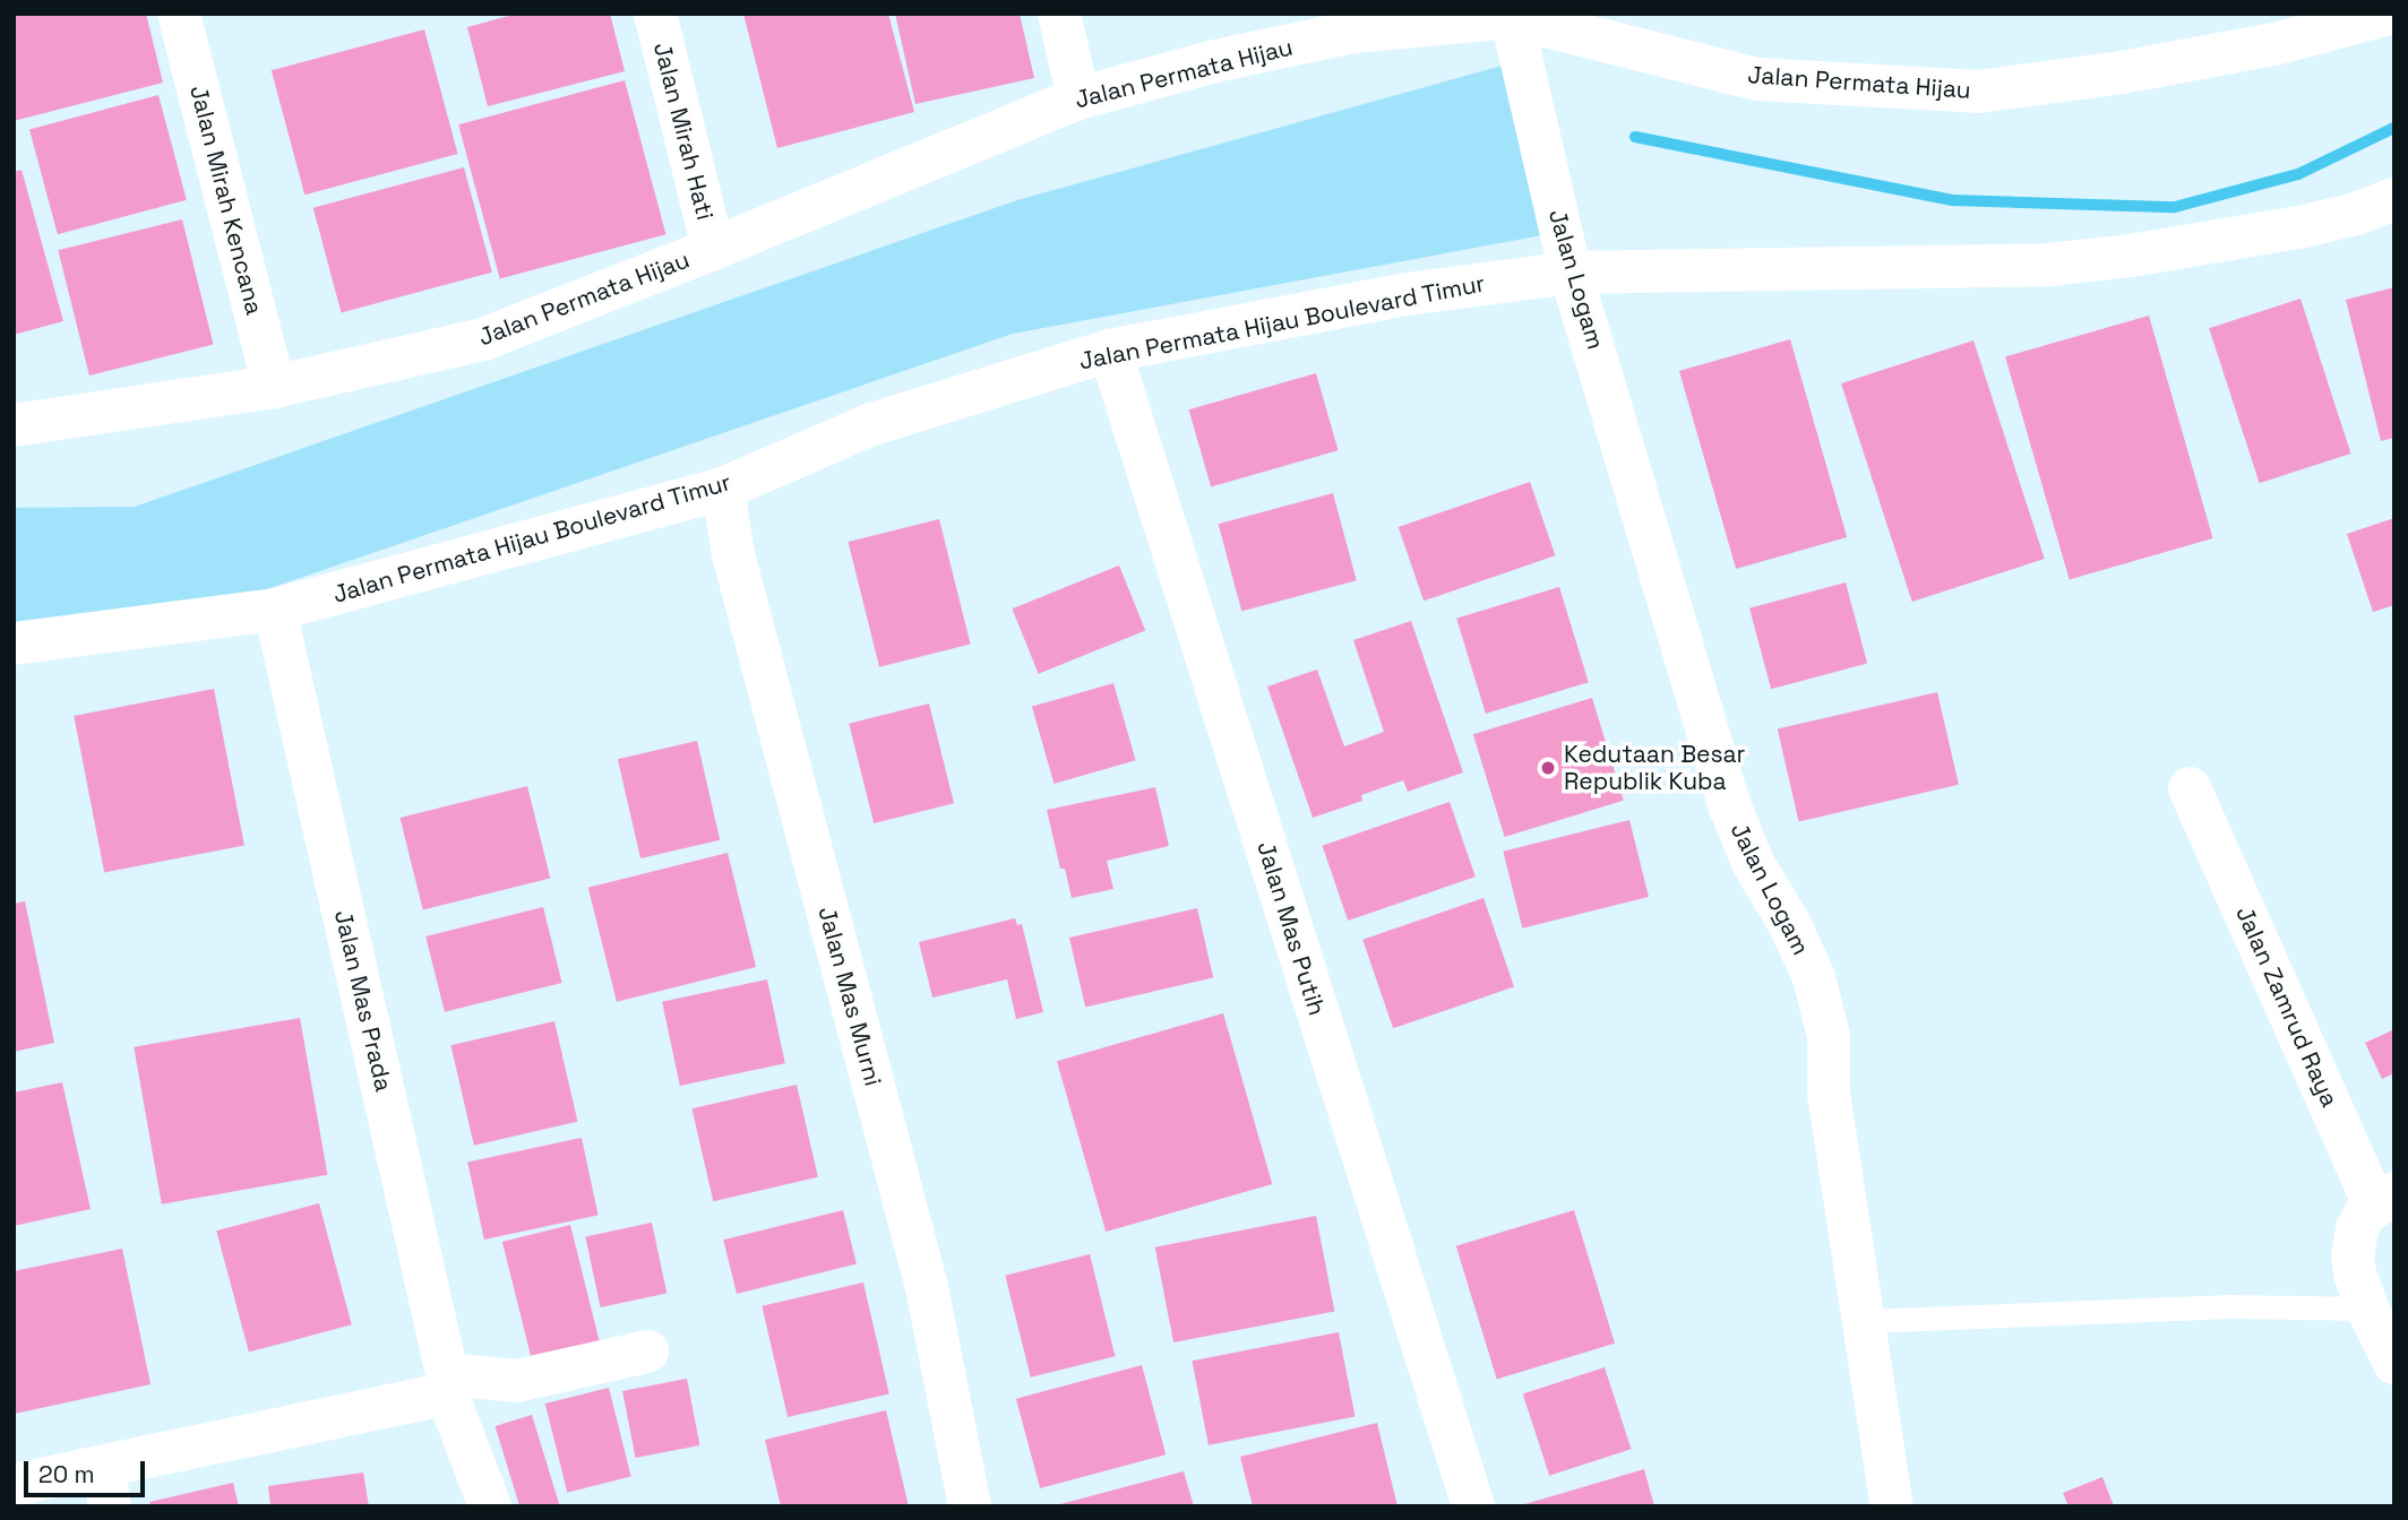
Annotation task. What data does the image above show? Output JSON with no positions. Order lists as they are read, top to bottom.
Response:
{
  "streets": {
    "street": [
      "Jalan Permata Hijau",
      "Jalan Mirah Hati",
      "Jalan Mirah Kencana",
      "Jalan Logam",
      "Jalan Permata Hijau Boulevard Timur",
      "Jalan Mas Putih",
      "Jalan Mas Murni",
      "Jalan Mas Prada",
      "Jalan Zamrud Raya"
    ]
  },
  "crossings": [
    ["Jalan Permata Hijau", "Jalan Mirah Hati"],
    ["Jalan Permata Hijau", "Jalan Mirah Kencana"],
    ["Jalan Permata Hijau", "Jalan Logam"],
    ["Jalan Logam", "Jalan Permata Hijau Boulevard Timur"],
    ["Jalan Permata Hijau Boulevard Timur", "Jalan Mas Putih"],
    ["Jalan Permata Hijau Boulevard Timur", "Jalan Mas Murni"],
    ["Jalan Permata Hijau Boulevard Timur", "Jalan Mas Prada"]
  ],
  "places": ["Kedutaan Besar Republik Kuba"],
  "scale_bar": "20 m"
}
